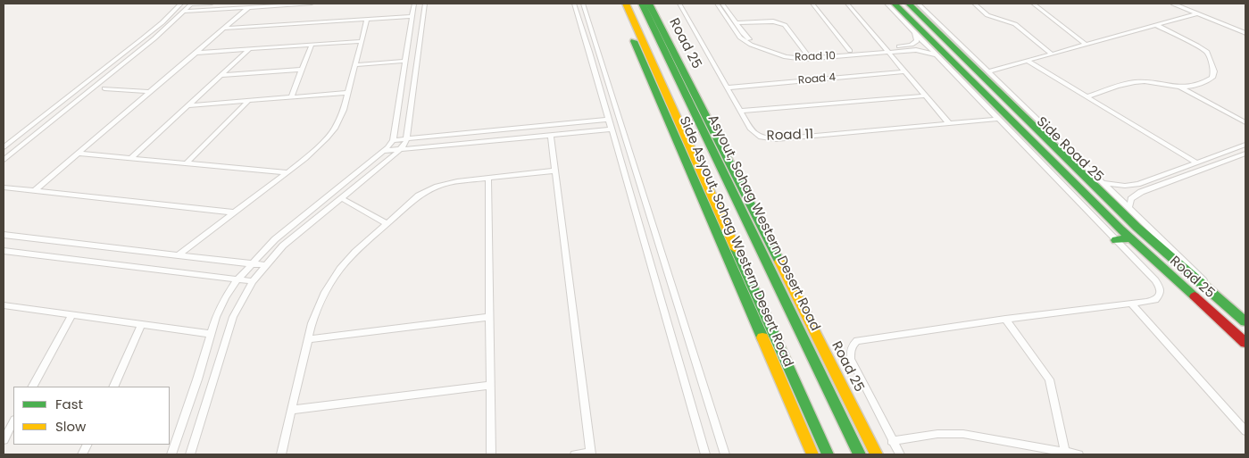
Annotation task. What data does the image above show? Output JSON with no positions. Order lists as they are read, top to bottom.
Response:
{
  "streets": {
    "street": [
      "Road 25",
      "Road 10",
      "Road 4",
      "Road 11",
      "Side Road 25",
      "Asyout, Sohag Western Desert Road",
      "Side Asyout, Sohag Western Desert Road"
    ]
  },
  "crossings": [
    ["Road 25", "Side Road 25"],
    ["Road 4", "Road 11"]
  ],
  "legend": ["Fast", "Slow"]
}
